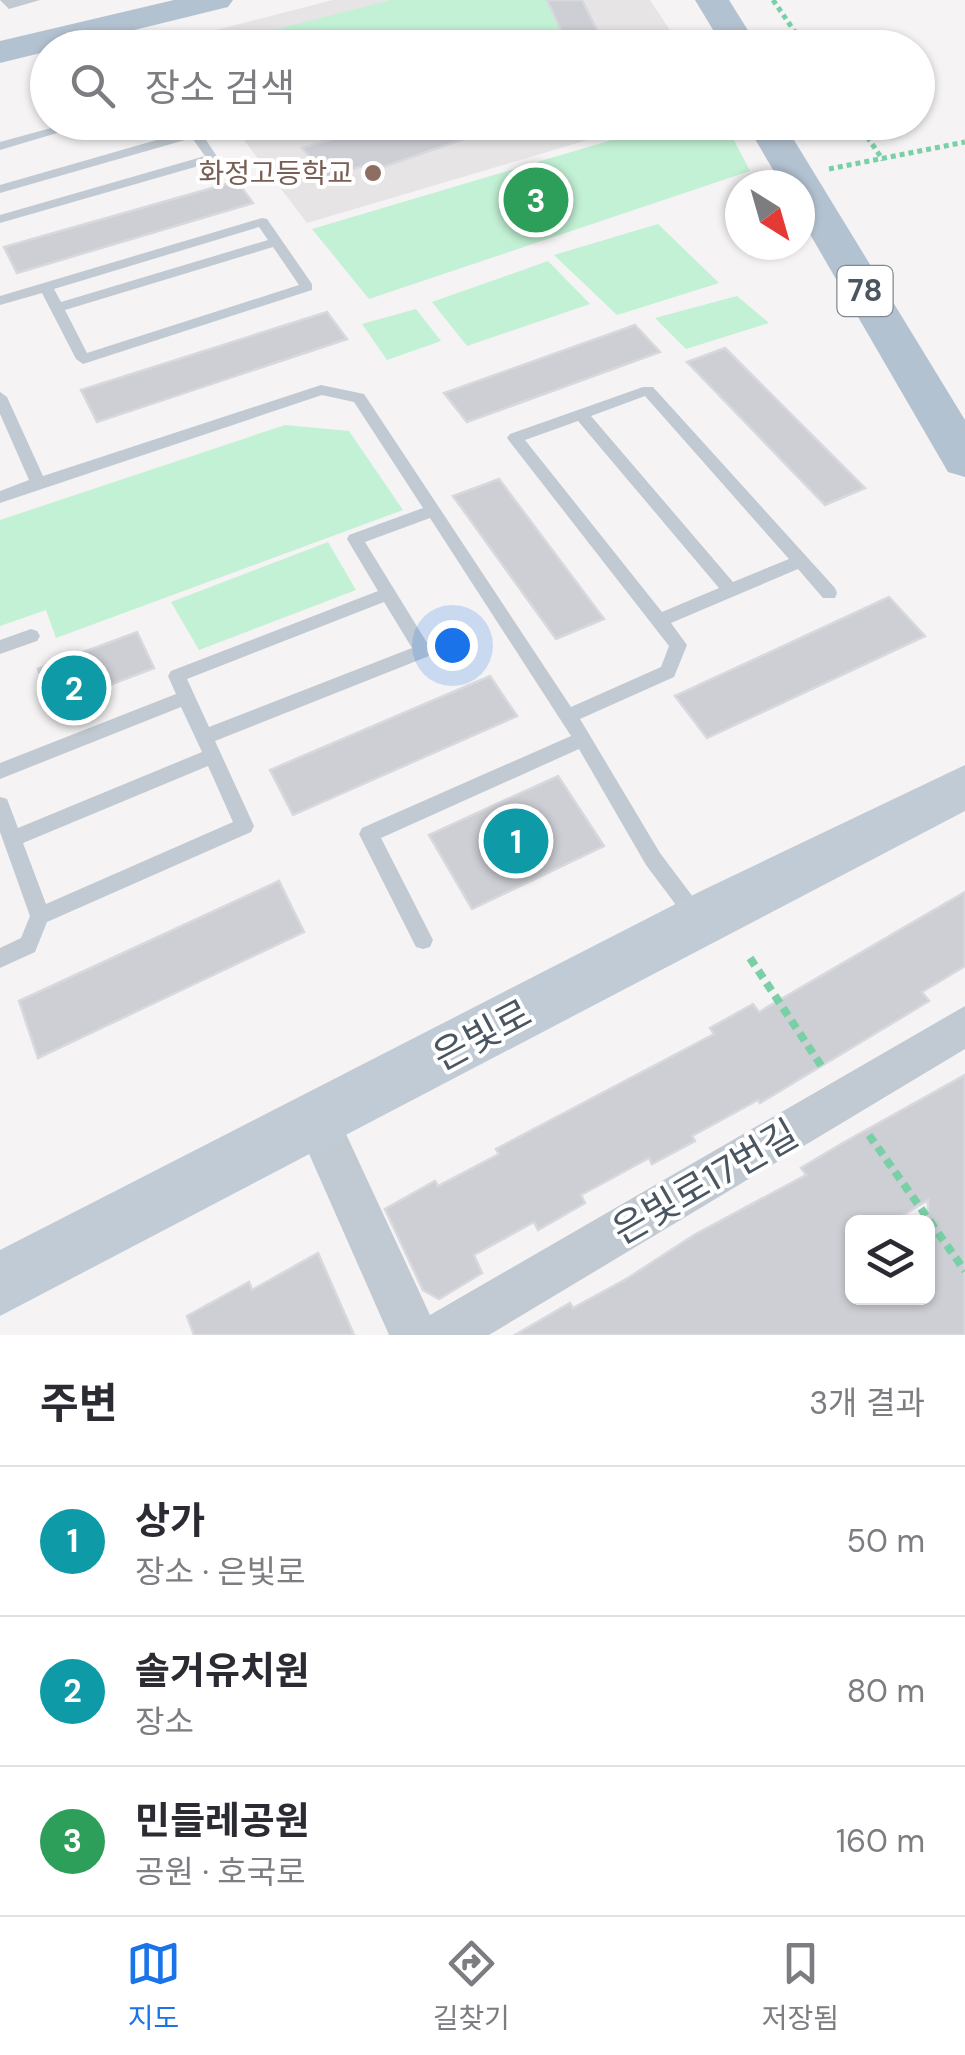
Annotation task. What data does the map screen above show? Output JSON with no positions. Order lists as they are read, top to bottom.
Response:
{
  "streets": {
    "main road": ["78", "은빛로"],
    "street": ["은빛로17번길"]
  },
  "places": ["화정고등학교"],
  "north": "bottom right",
  "page": {
    "search": "장소 검색",
    "pins": ["3", "2", "1"],
    "heading": ["주변", "3개 결과"],
    "list": [
      {
        "mark": "1",
        "name": "상가",
        "note": "장소 · 은빛로",
        "value": "50 m"
      },
      {
        "mark": "2",
        "name": "솔거유치원",
        "note": "장소",
        "value": "80 m"
      },
      {
        "mark": "3",
        "name": "민들레공원",
        "note": "공원 · 호국로",
        "value": "160 m"
      }
    ],
    "nav": ["지도", "길찾기", "저장됨"]
  }
}
